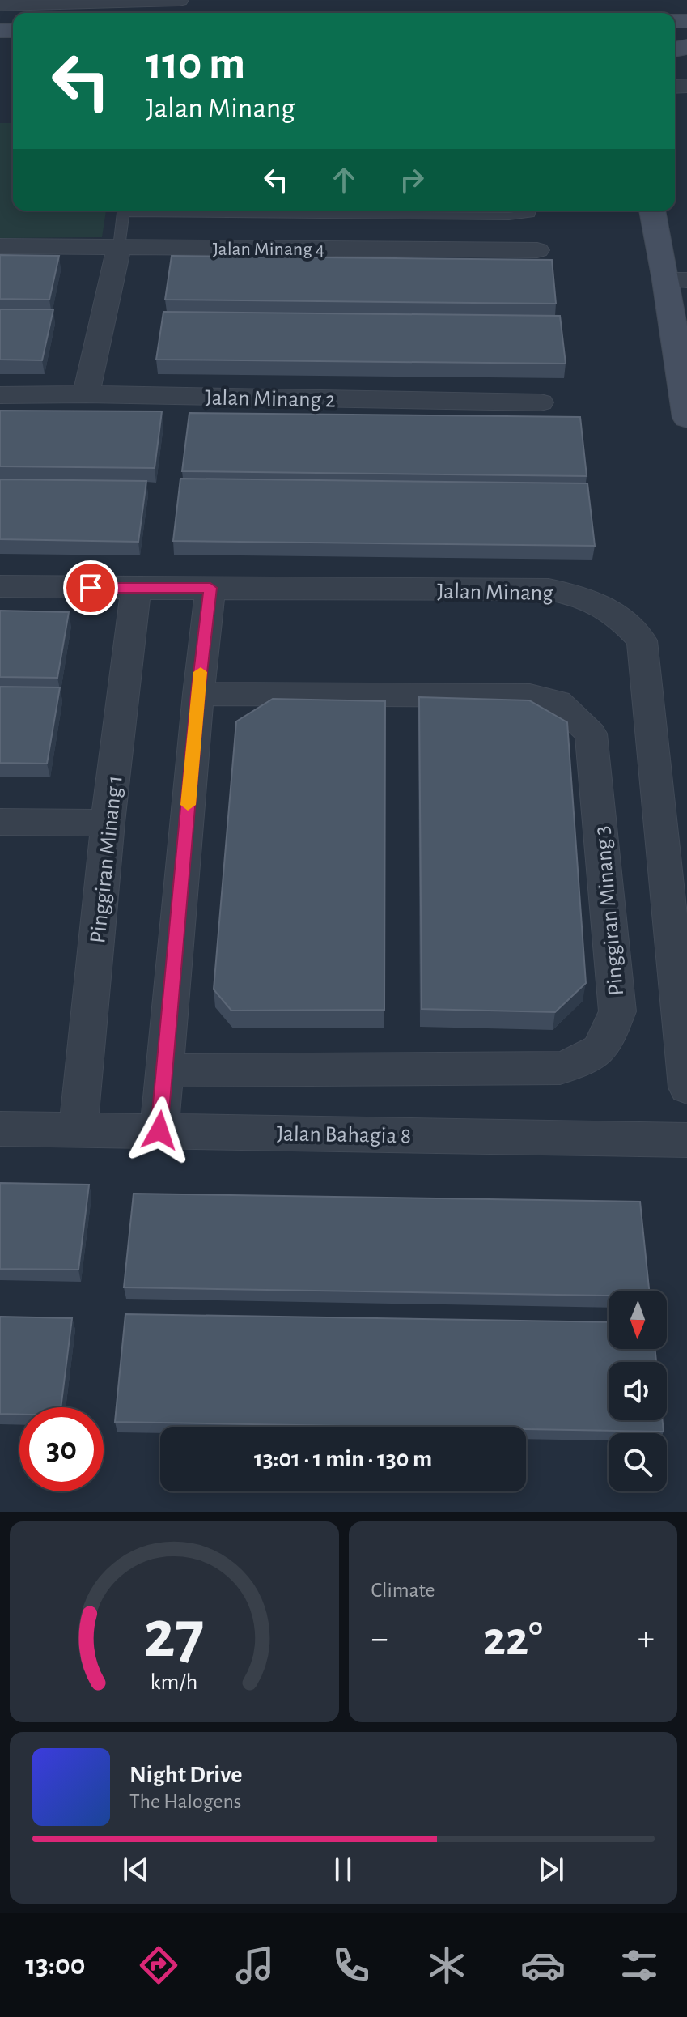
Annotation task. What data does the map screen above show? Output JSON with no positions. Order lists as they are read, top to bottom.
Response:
{
  "streets": {
    "street": [
      "Jalan Minang 4",
      "Jalan Minang 2",
      "Jalan Minang",
      "Pinggiran Minang 1",
      "Pinggiran Minang 3",
      "Jalan Bahagia 8"
    ]
  },
  "crossings": [
    ["Jalan Minang", "Pinggiran Minang 1"],
    ["Pinggiran Minang 1", "Jalan Bahagia 8"]
  ],
  "north": "bottom",
  "page": {
    "turn": ["110 m", "Jalan Minang"],
    "limit": "30",
    "trip": "13:01 · 1 min · 130 m",
    "tile": "Climate",
    "heat": ["−", "22°", "+"],
    "song": ["Night Drive", "The Halogens"],
    "tabs": "13:00",
    "gauge": ["27", "km/h"]
  }
}
